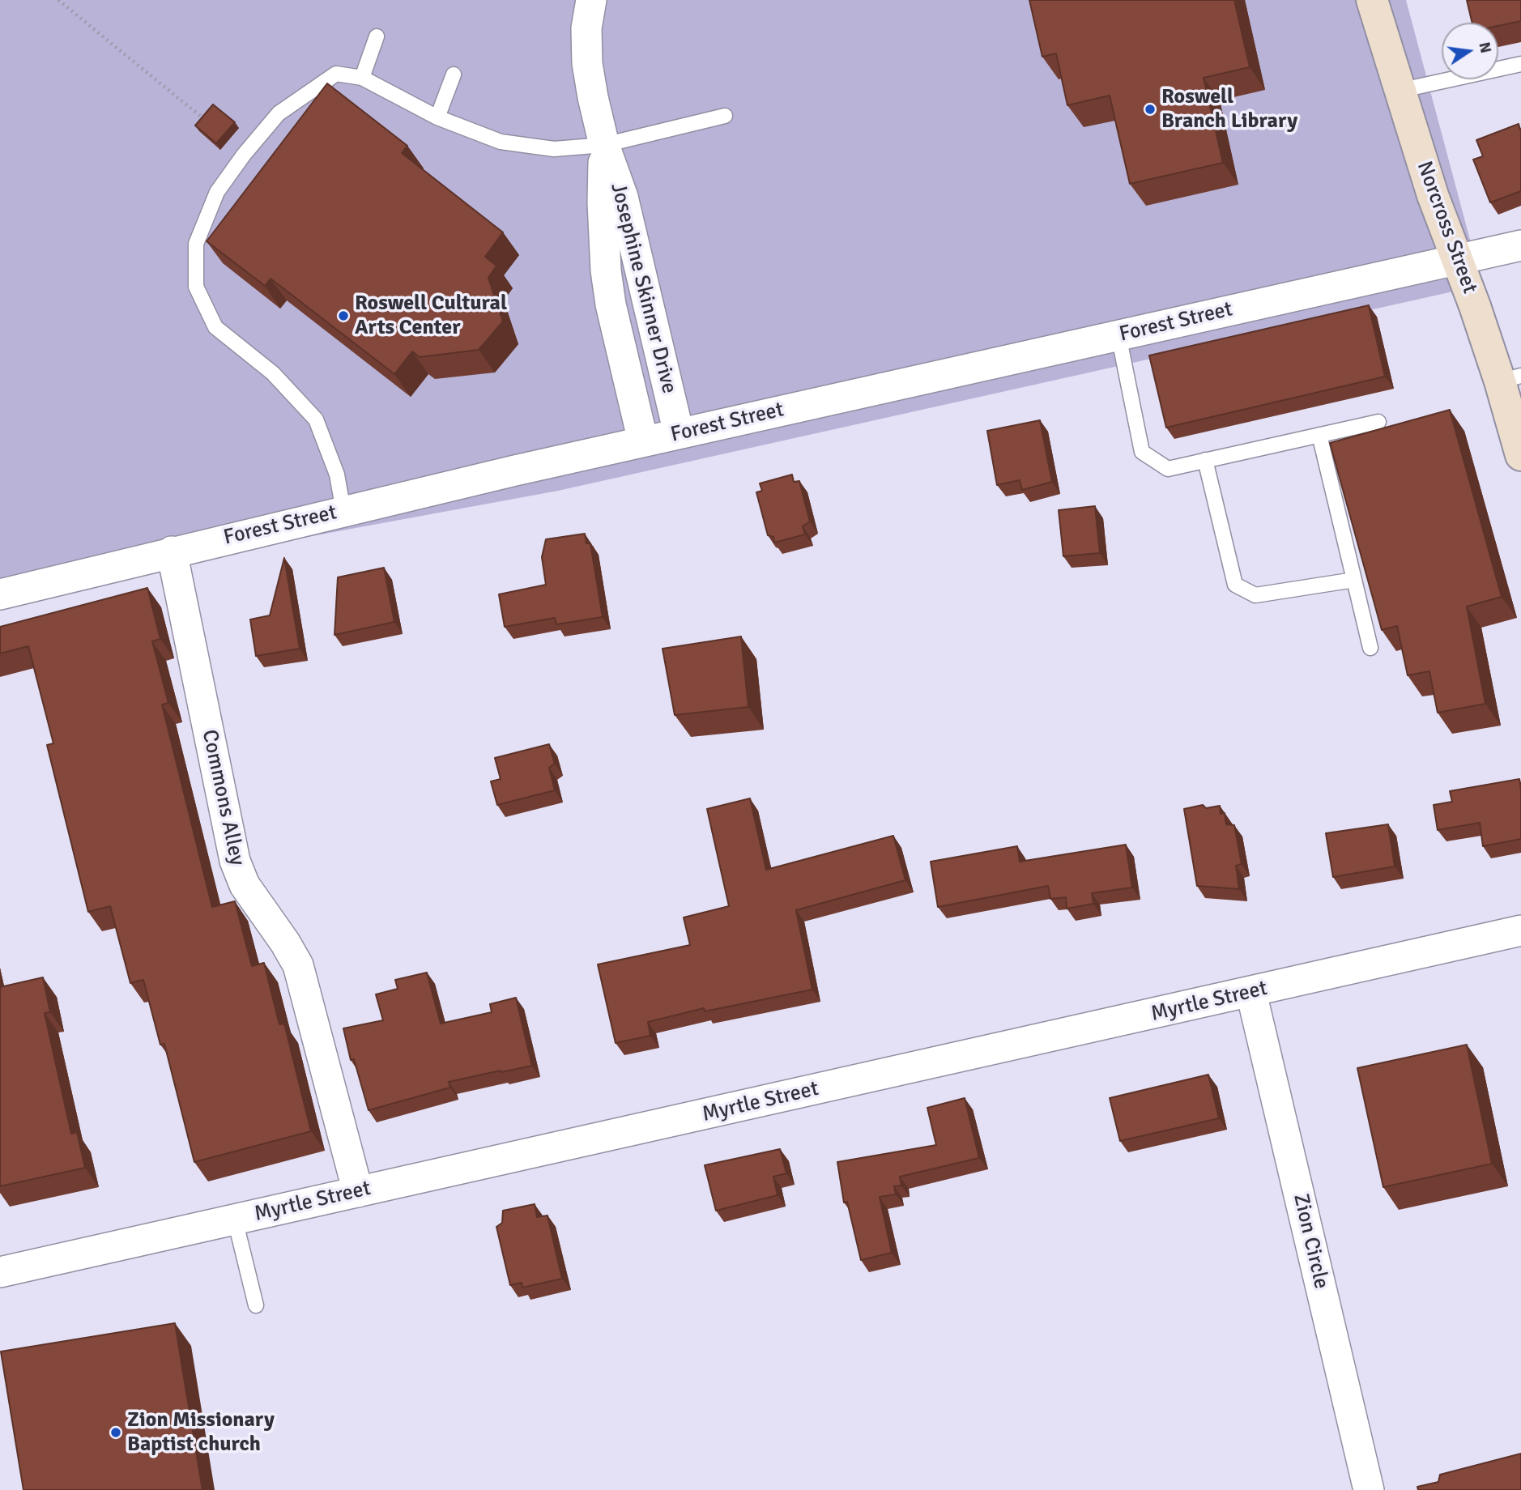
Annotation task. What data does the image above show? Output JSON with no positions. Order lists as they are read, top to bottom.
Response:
{
  "streets": {
    "street": [
      "Norcross Street",
      "Josephine Skinner Drive",
      "Forest Street",
      "Commons Alley",
      "Myrtle Street",
      "Zion Circle"
    ]
  },
  "crossings": [
    ["Norcross Street", "Forest Street"],
    ["Josephine Skinner Drive", "Forest Street"],
    ["Forest Street", "Commons Alley"],
    ["Commons Alley", "Myrtle Street"],
    ["Myrtle Street", "Zion Circle"]
  ],
  "places": ["Roswell Branch Library", "Roswell Cultural Arts Center", "Zion Missionary Baptist church"],
  "north": "right"
}
